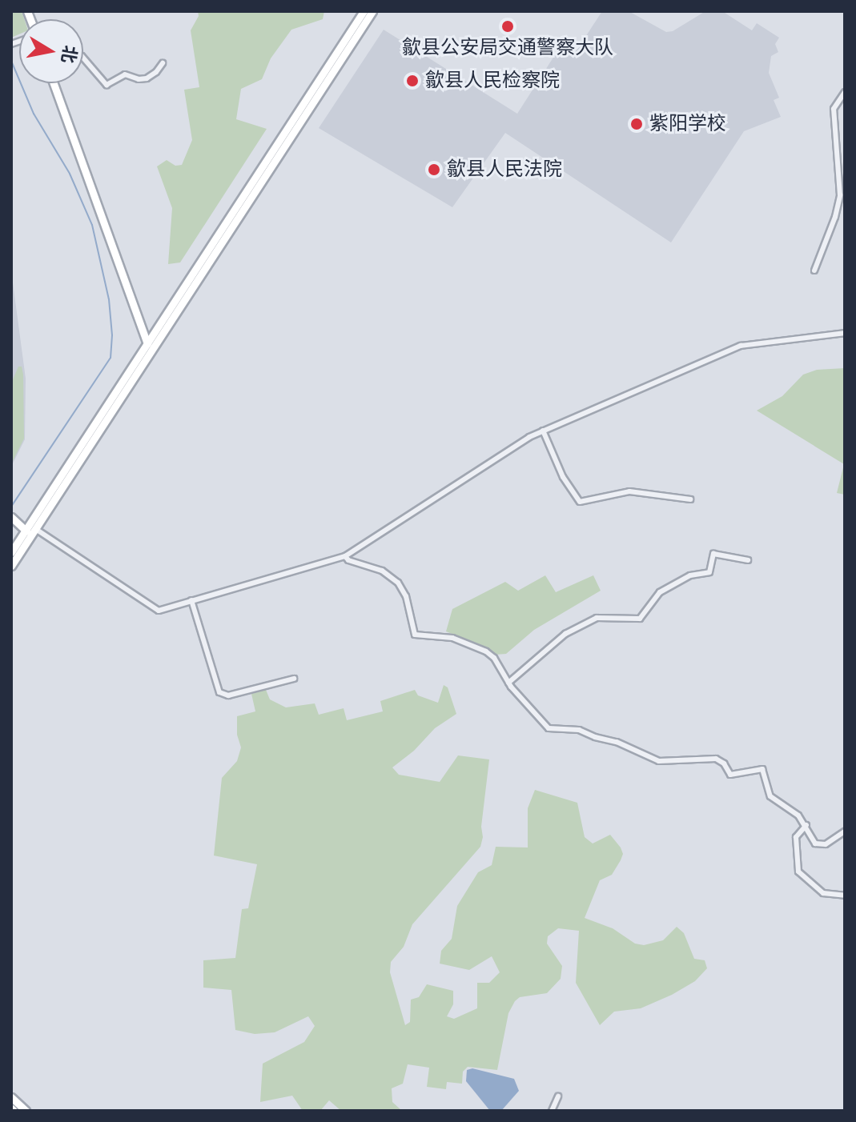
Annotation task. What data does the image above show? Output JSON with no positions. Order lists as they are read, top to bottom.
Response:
{
  "places": [
    "歙县公安局交通警察大队",
    "歙县人民检察院",
    "紫阳学校",
    "歙县人民法院"
  ],
  "north": "right"
}
